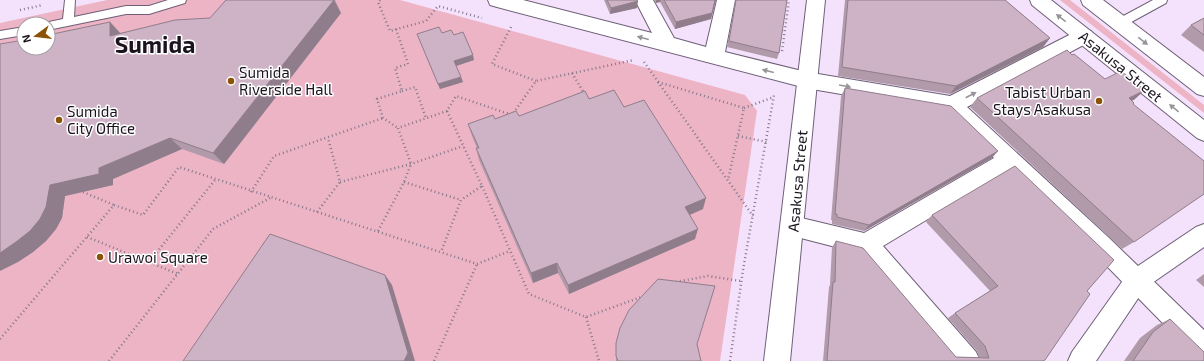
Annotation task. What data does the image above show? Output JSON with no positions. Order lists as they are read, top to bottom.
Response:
{
  "streets": {
    "street": ["Asakusa Street"]
  },
  "districts": ["Sumida"],
  "places": [
    "Sumida Riverside Hall",
    "Tabist Urban Stays Asakusa",
    "Sumida City Office",
    "Urawoi Square"
  ],
  "north": "left"
}
